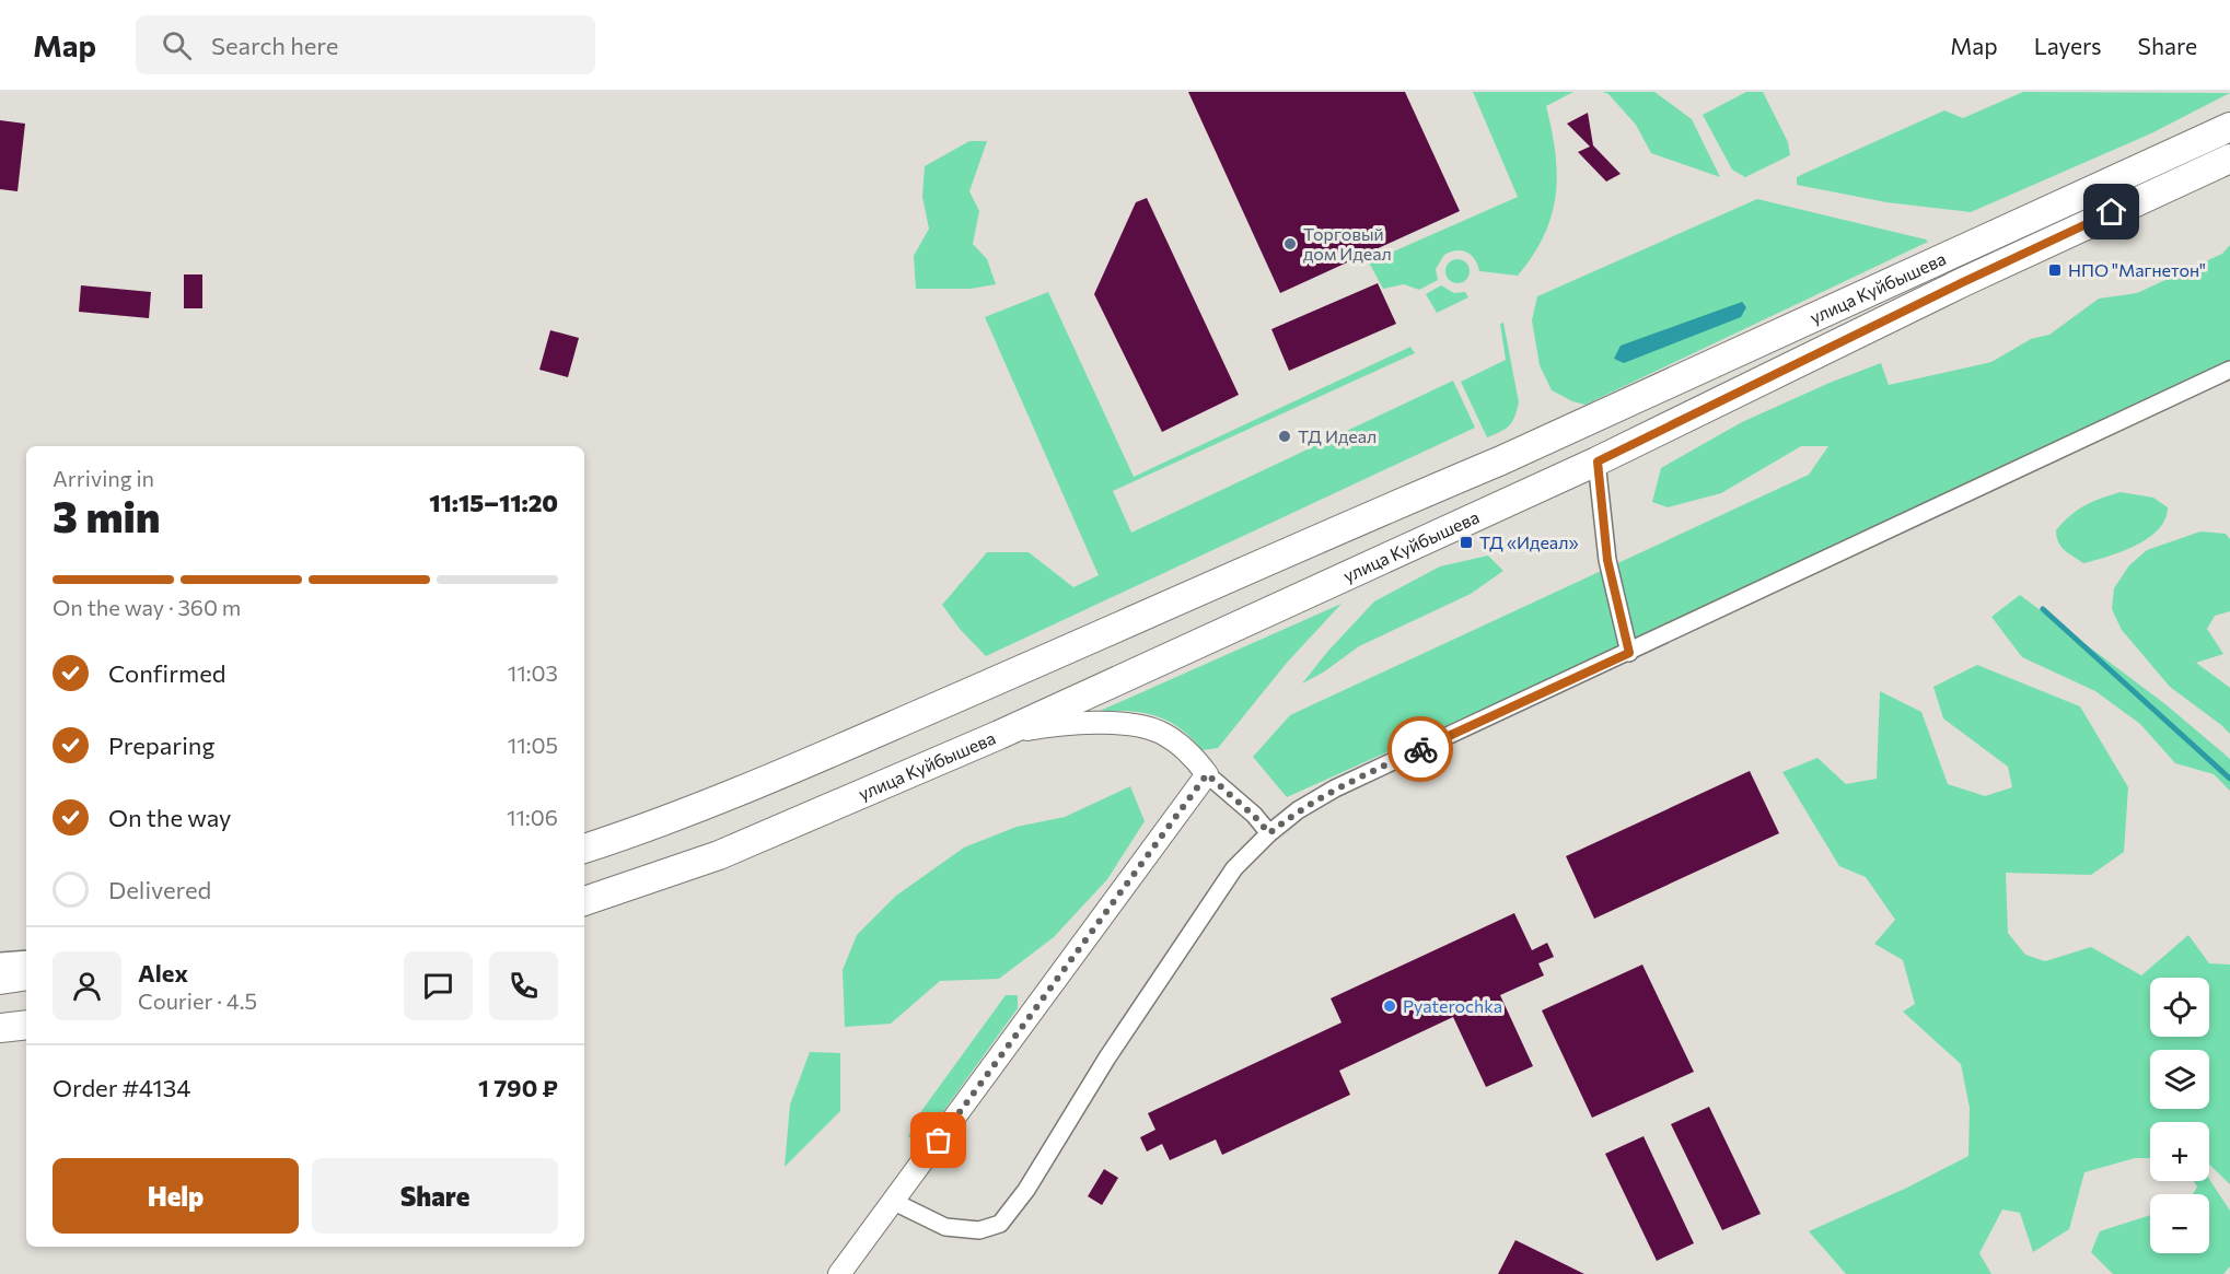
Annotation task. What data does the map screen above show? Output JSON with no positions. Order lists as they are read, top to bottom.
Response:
{
  "streets": {
    "highway": ["улица Куйбышева"]
  },
  "places": {
    "other": ["Торговый дом Идеал", "ТД Идеал", "Pyaterochka"],
    "transit": ["НПО \"Магнетон\"", "ТД «Идеал»"]
  },
  "page": {
    "header": "Map",
    "search": "Search here",
    "nav": ["Map", "Layers", "Share"],
    "heading": ["3 min", "Arriving in", "11:15–11:20"],
    "panel": [
      "Alex",
      "Courier · 4.5",
      "Order #4134",
      "1 790 ₽"
    ],
    "bar": "On the way · 360 m",
    "list": [
      ["Confirmed", "11:03"],
      ["Preparing", "11:05"],
      ["On the way", "11:06"],
      "Delivered"
    ],
    "map_buttons": ["+", "−"],
    "buttons": ["Help", "Share"]
  }
}
